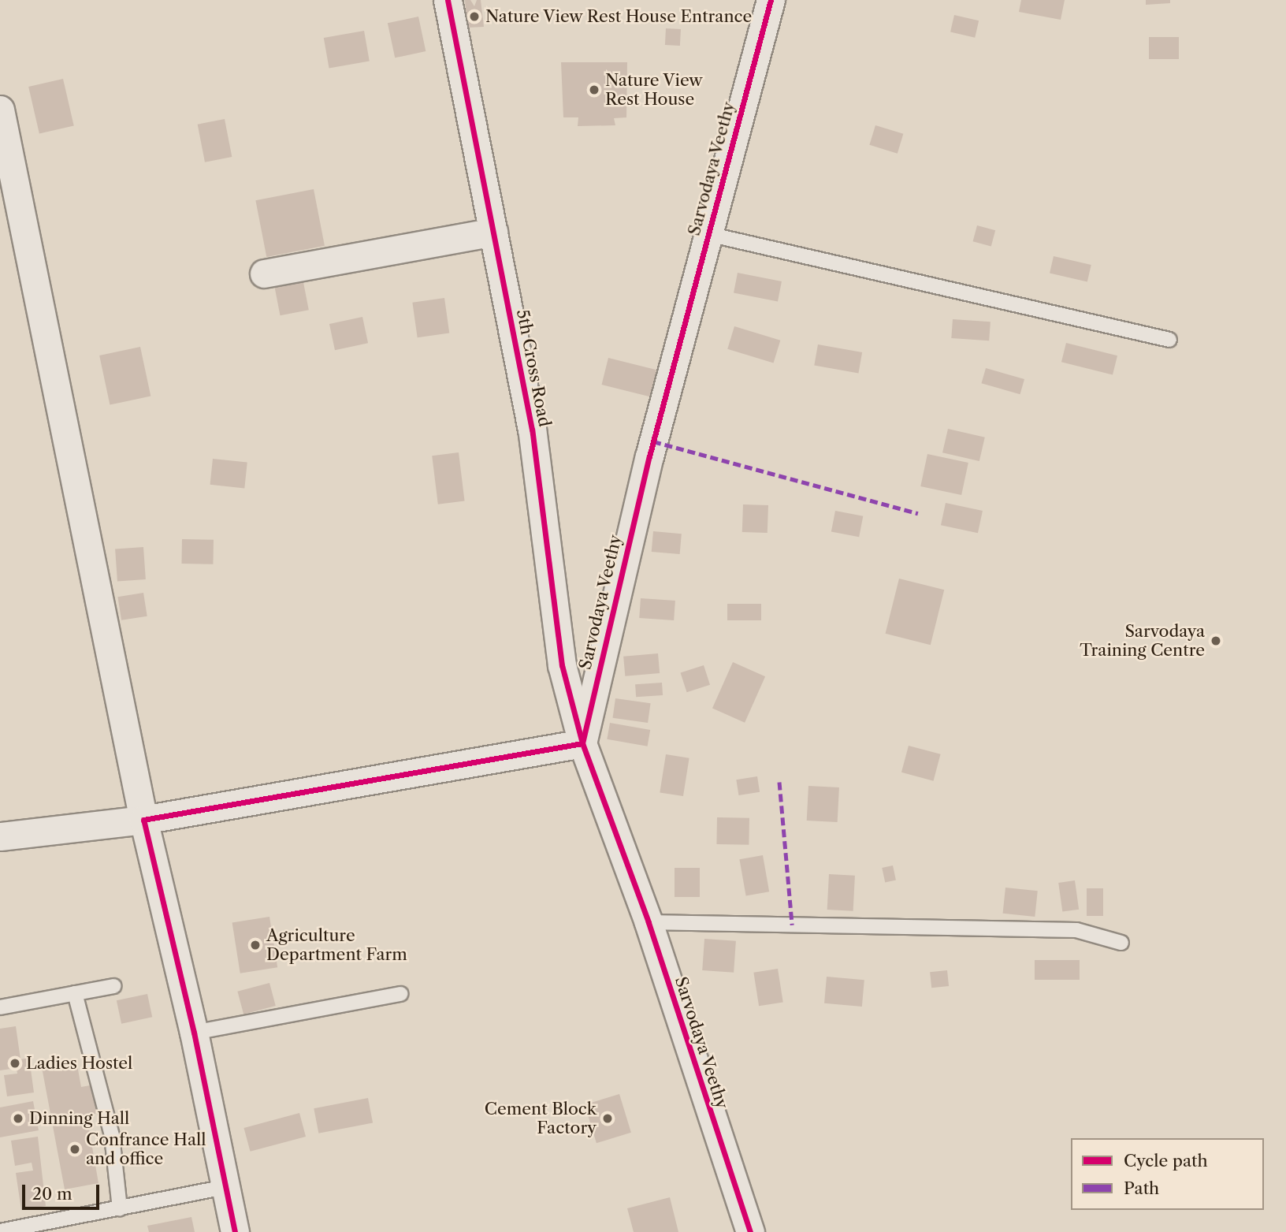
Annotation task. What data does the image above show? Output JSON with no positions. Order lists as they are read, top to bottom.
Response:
{
  "streets": {
    "street": ["Sarvodaya Veethy", "5th Cross Road"]
  },
  "crossings": [
    ["Sarvodaya Veethy", "5th Cross Road"]
  ],
  "places": [
    "Nature View Rest House Entrance",
    "Nature View Rest House",
    "Sarvodaya Training Centre",
    "Agriculture Department Farm",
    "Ladies Hostel",
    "Dinning Hall",
    "Cement Block Factory",
    "Confrance Hall and office"
  ],
  "legend": ["Cycle path", "Path"],
  "scale_bar": "20 m"
}
